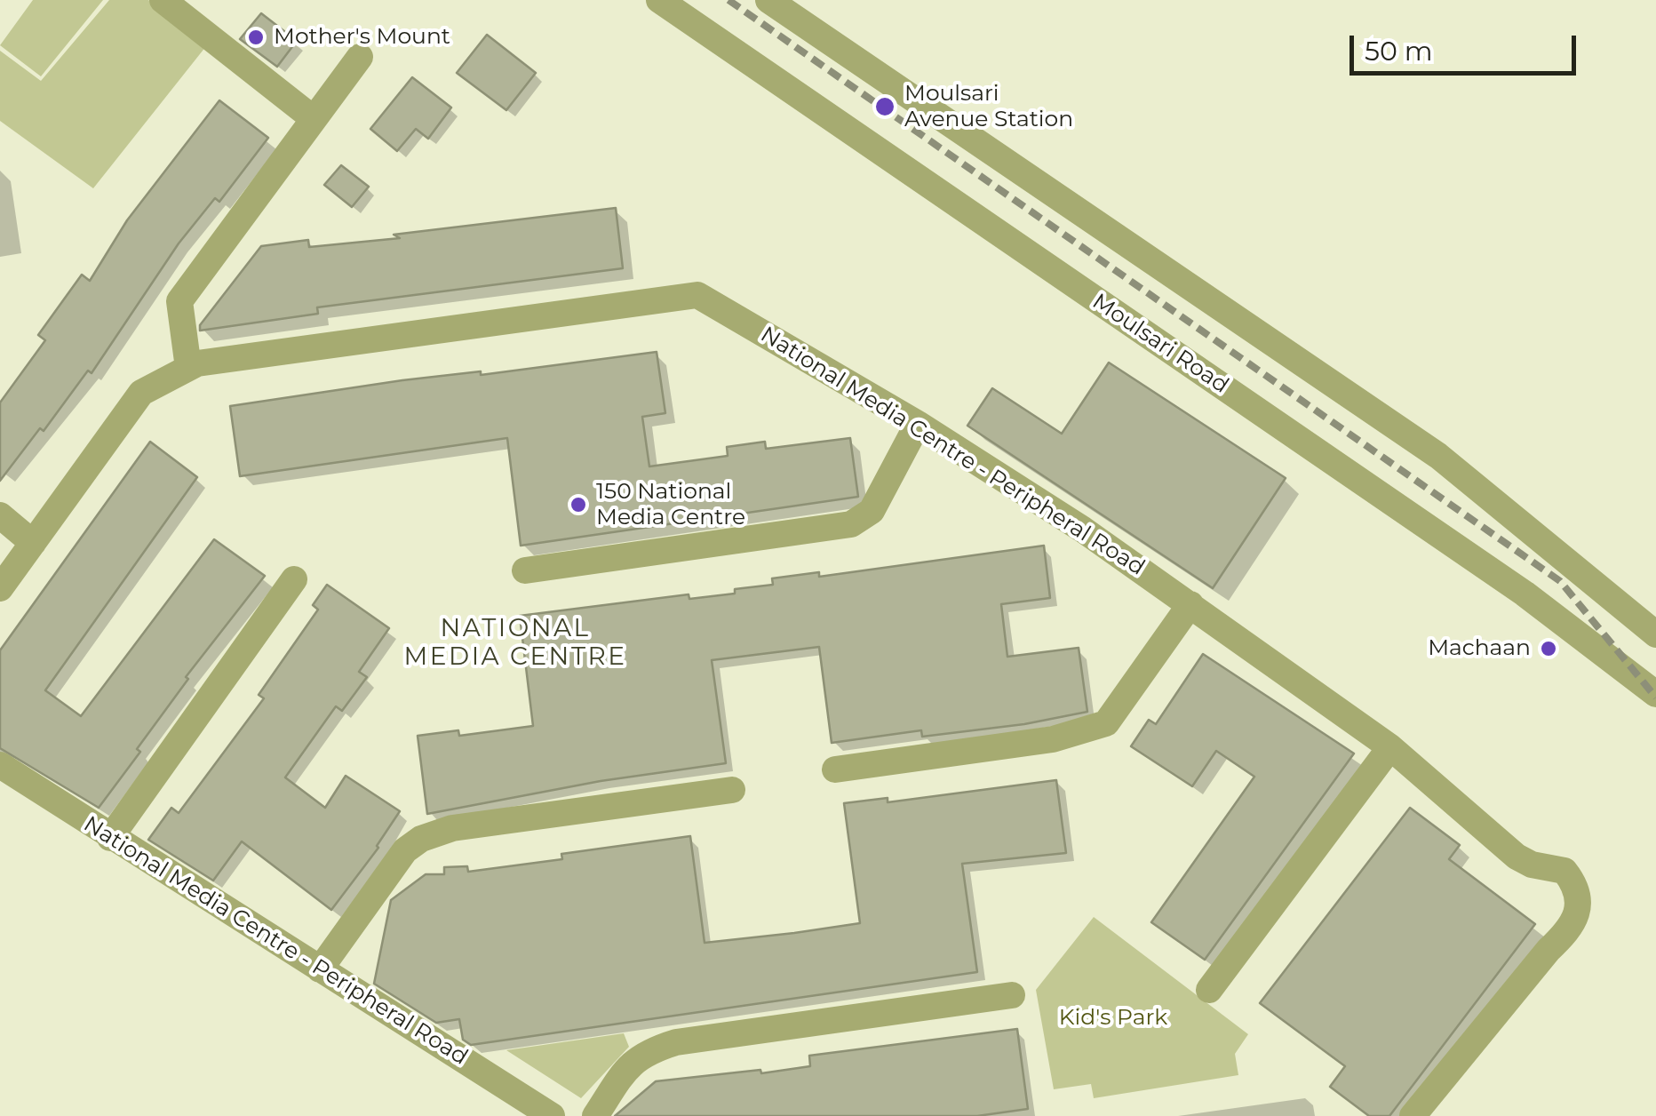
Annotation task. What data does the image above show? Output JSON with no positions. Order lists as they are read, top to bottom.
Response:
{
  "streets": {
    "street": ["Moulsari Road", "National Media Centre - Peripheral Road"]
  },
  "districts": ["NATIONAL MEDIA CENTRE"],
  "parks": ["Kid's Park"],
  "places": [
    "Mother's Mount",
    "Moulsari Avenue Station",
    "150 National Media Centre",
    "Machaan"
  ],
  "scale_bar": "50 m"
}
